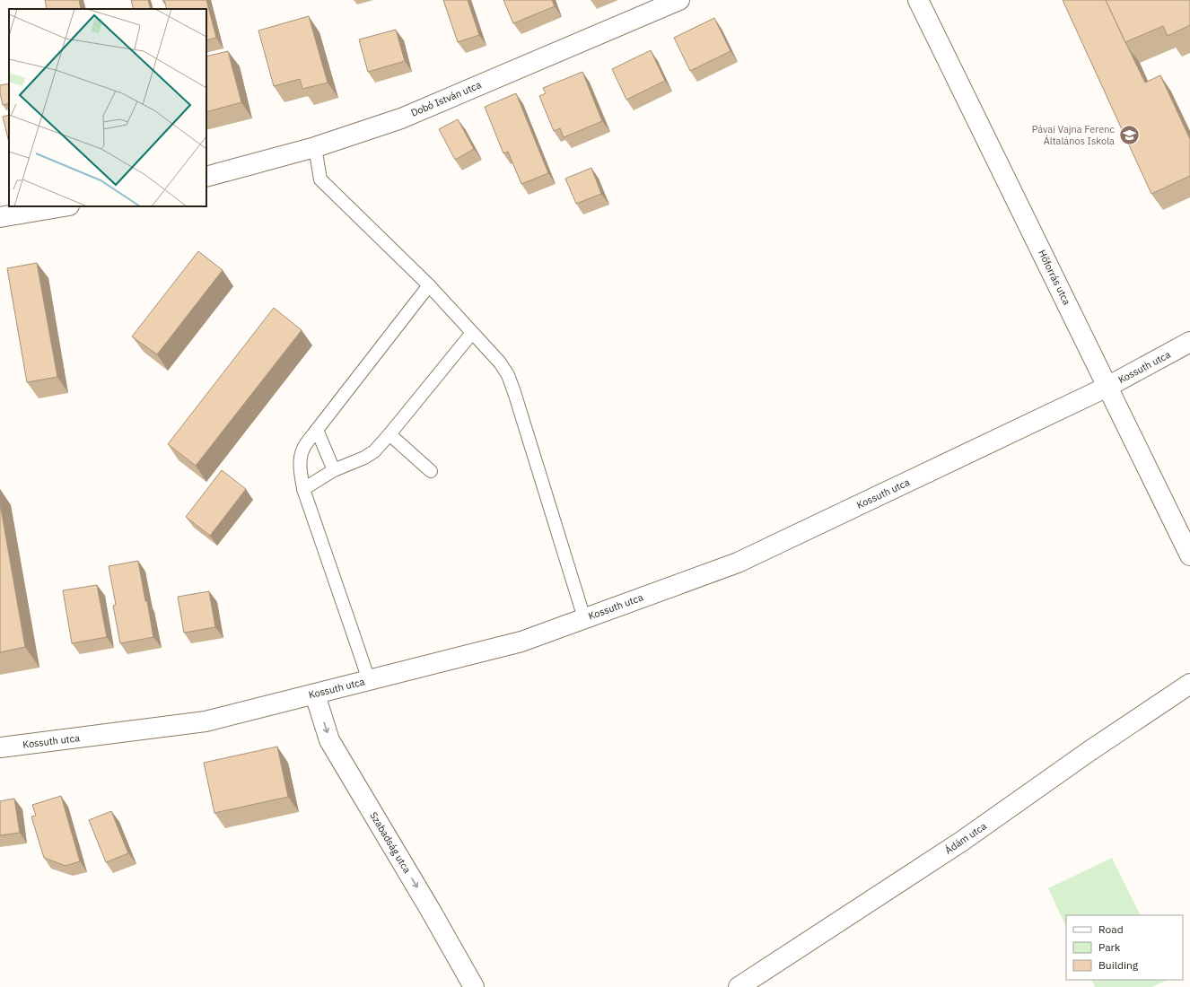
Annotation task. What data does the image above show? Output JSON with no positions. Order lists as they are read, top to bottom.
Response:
{
  "streets": {
    "street": [
      "Dobó István utca",
      "Hőforrás utca",
      "Kossuth utca",
      "Ádám utca",
      "Szabadság utca"
    ]
  },
  "crossings": [
    ["Hőforrás utca", "Kossuth utca"],
    ["Kossuth utca", "Szabadság utca"]
  ],
  "one_way": ["Szabadság utca"],
  "places": {
    "school or university": ["Pávai Vajna Ferenc Általános Iskola"]
  },
  "legend": ["Road", "Park", "Building"]
}
